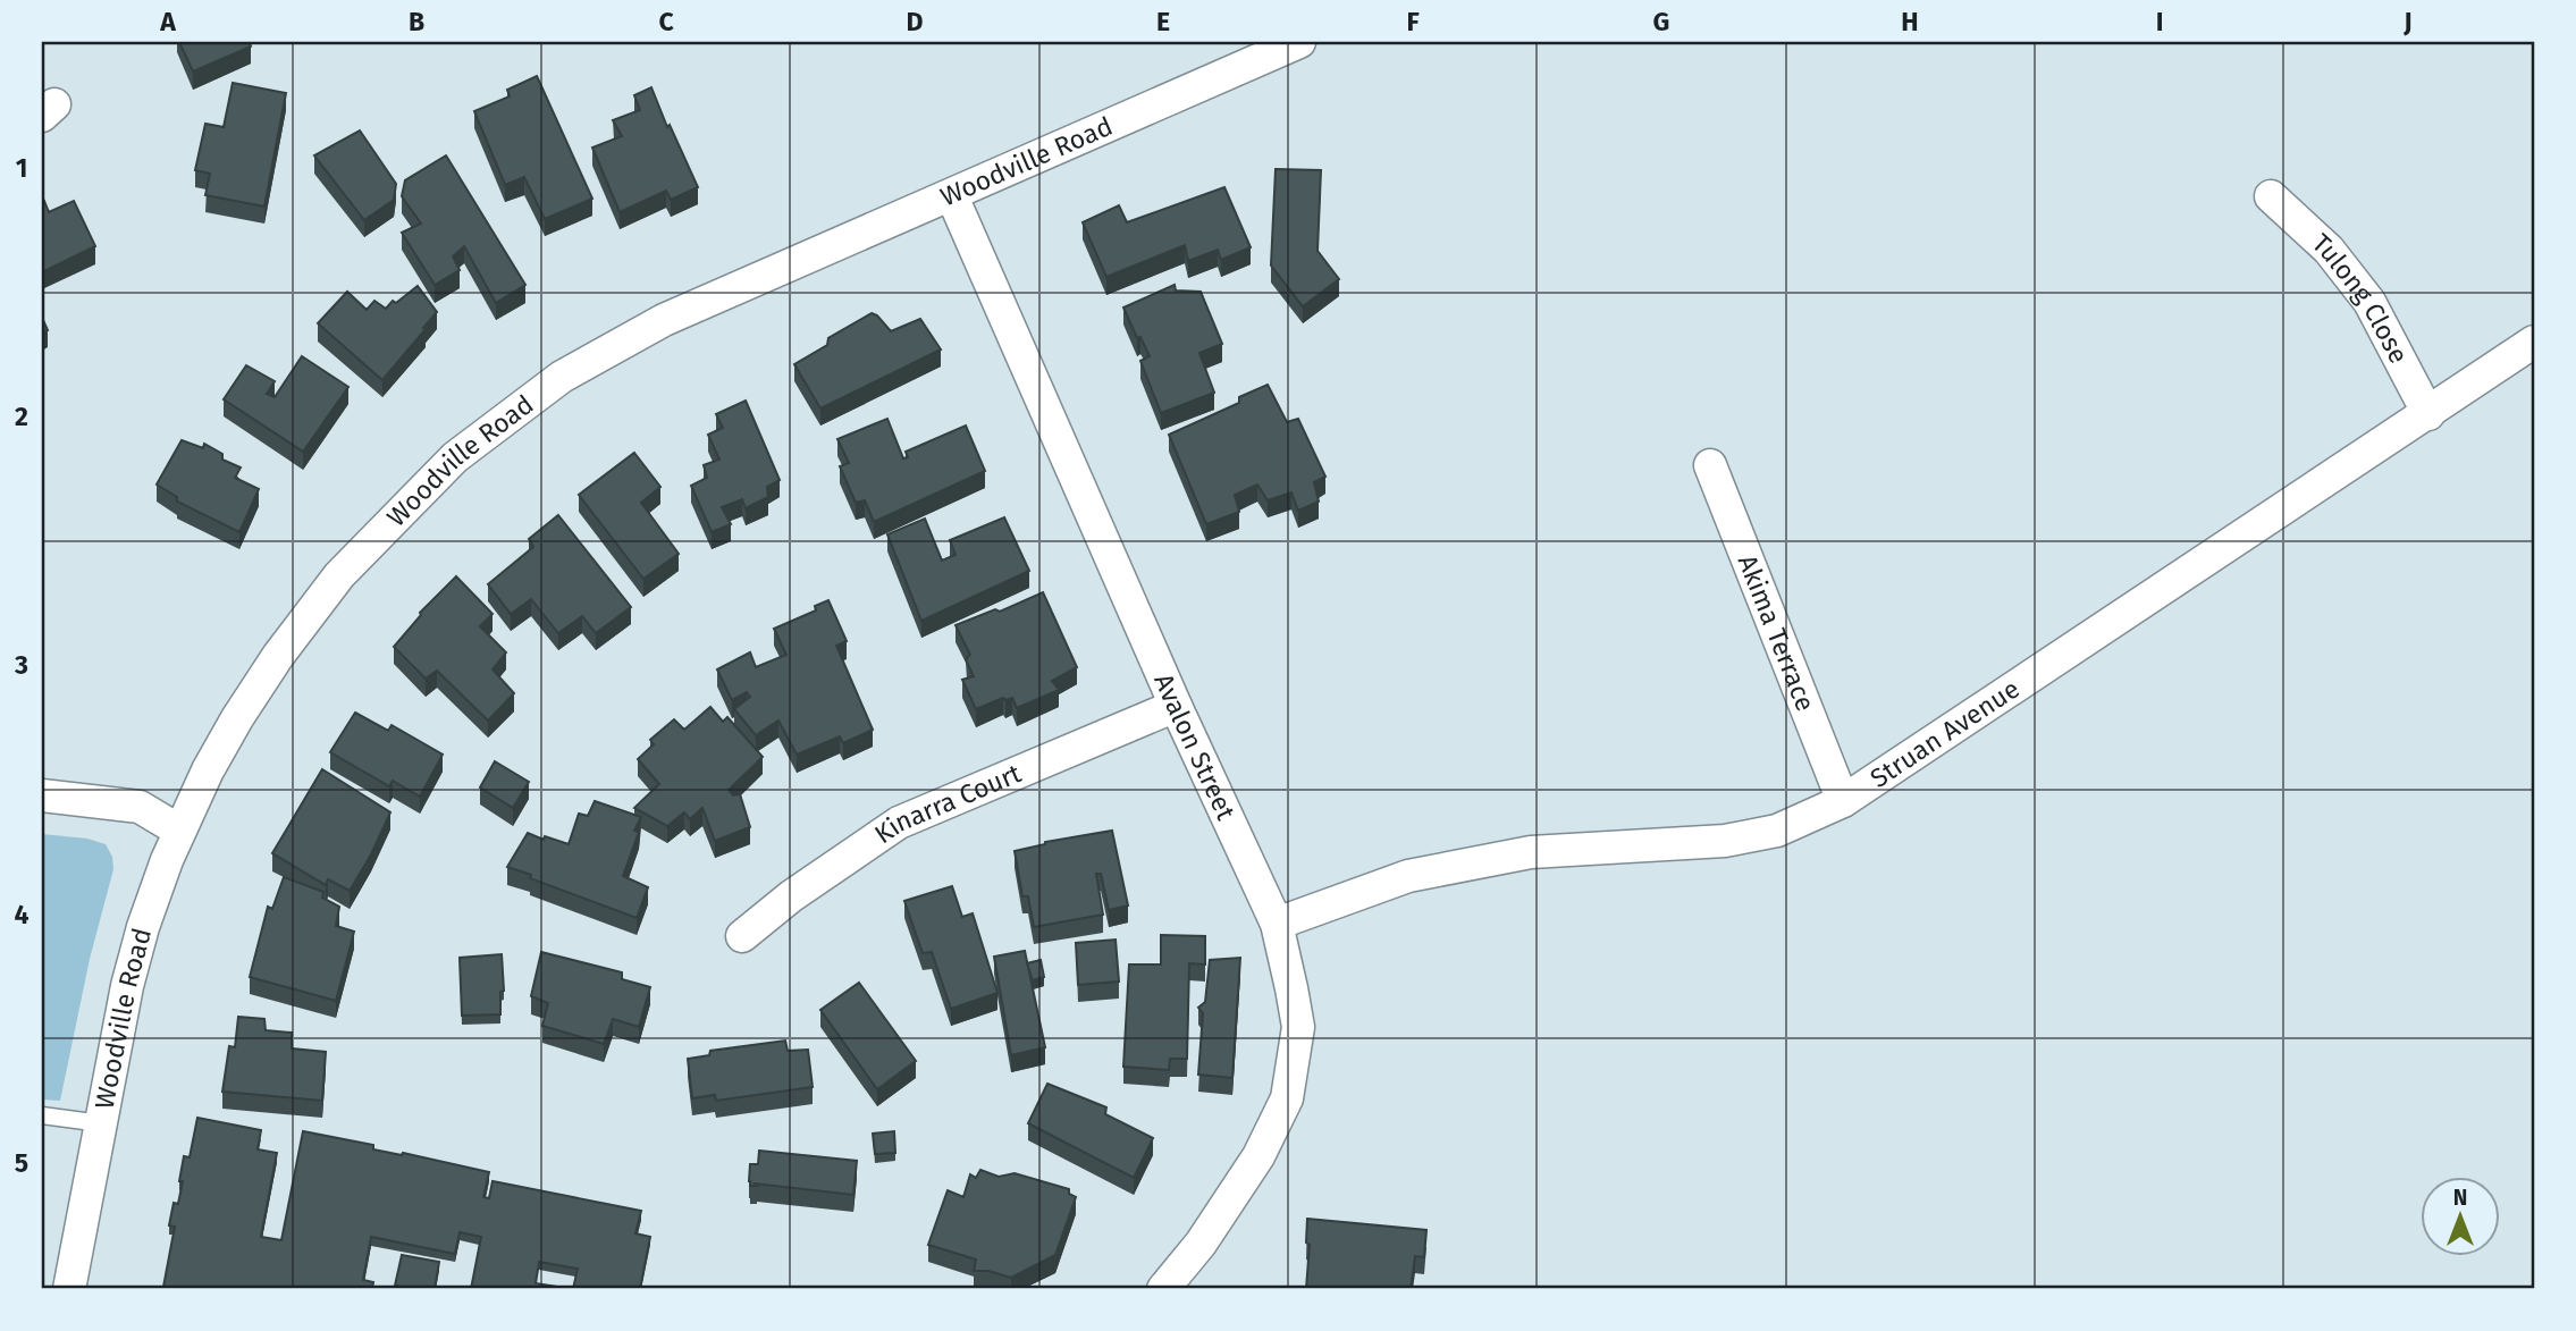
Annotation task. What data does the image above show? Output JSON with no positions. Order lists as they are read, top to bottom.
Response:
{
  "streets": {
    "street": [
      "Woodville Road",
      "Tulong Close",
      "Akima Terrace",
      "Struan Avenue",
      "Avalon Street",
      "Kinarra Court"
    ]
  },
  "crossings": [
    ["Woodville Road", "Avalon Street"],
    ["Tulong Close", "Struan Avenue"],
    ["Akima Terrace", "Struan Avenue"],
    ["Struan Avenue", "Avalon Street"],
    ["Avalon Street", "Kinarra Court"]
  ],
  "north": "top",
  "grid": {
    "columns": [
      "A",
      "B",
      "C",
      "D",
      "E",
      "F",
      "G",
      "H",
      "I",
      "J"
    ],
    "rows": [
      "1",
      "2",
      "3",
      "4",
      "5"
    ]
  }
}
